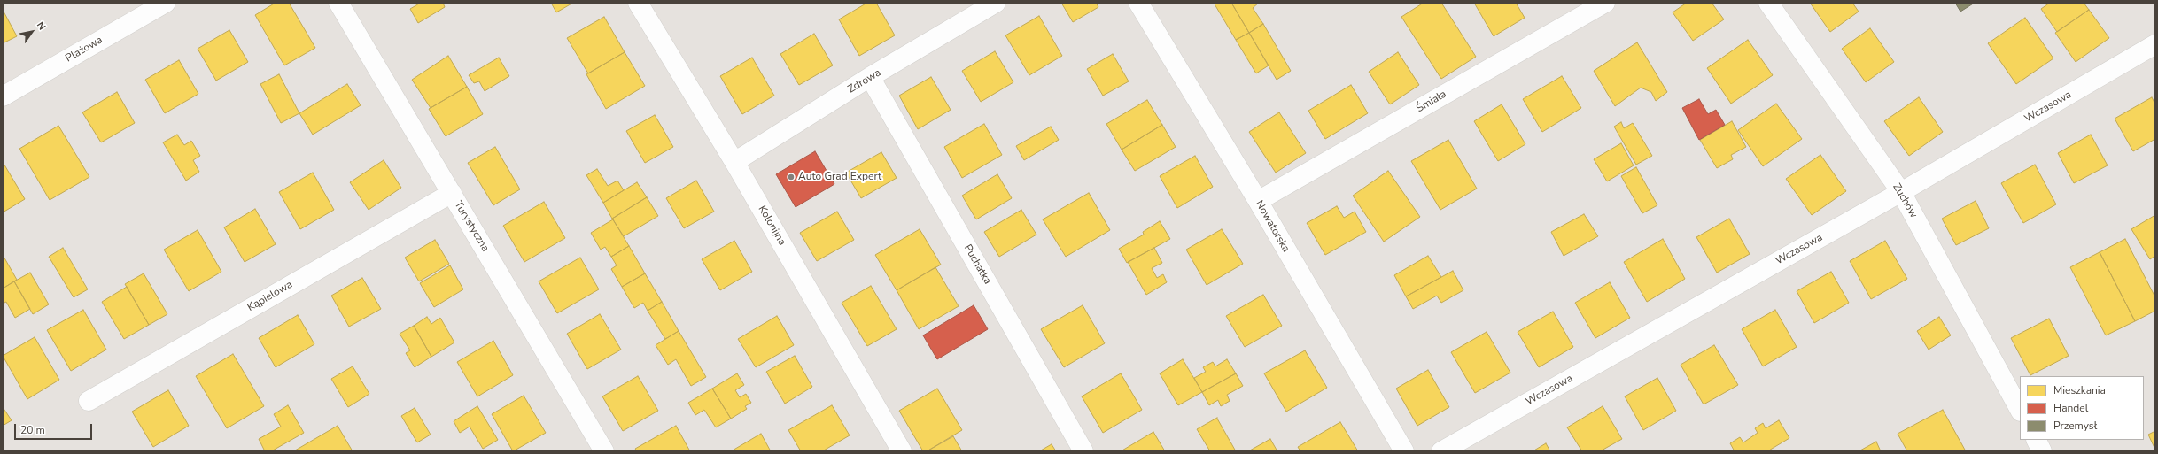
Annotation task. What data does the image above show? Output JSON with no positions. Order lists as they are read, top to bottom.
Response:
{
  "streets": {
    "street": [
      "Plażowa",
      "Zdrowa",
      "Śmiała",
      "Wczasowa",
      "Zuchów",
      "Kolonijna",
      "Turystyczna",
      "Nowatorska",
      "Puchatka",
      "Kąpielowa"
    ]
  },
  "crossings": [
    ["Zdrowa", "Kolonijna"],
    ["Zdrowa", "Puchatka"],
    ["Śmiała", "Nowatorska"],
    ["Wczasowa", "Zuchów"],
    ["Turystyczna", "Kąpielowa"]
  ],
  "places": ["Auto Grad Expert"],
  "legend": ["Mieszkania", "Handel", "Przemysł"],
  "scale_bar": "20 m",
  "north": "top right"
}
